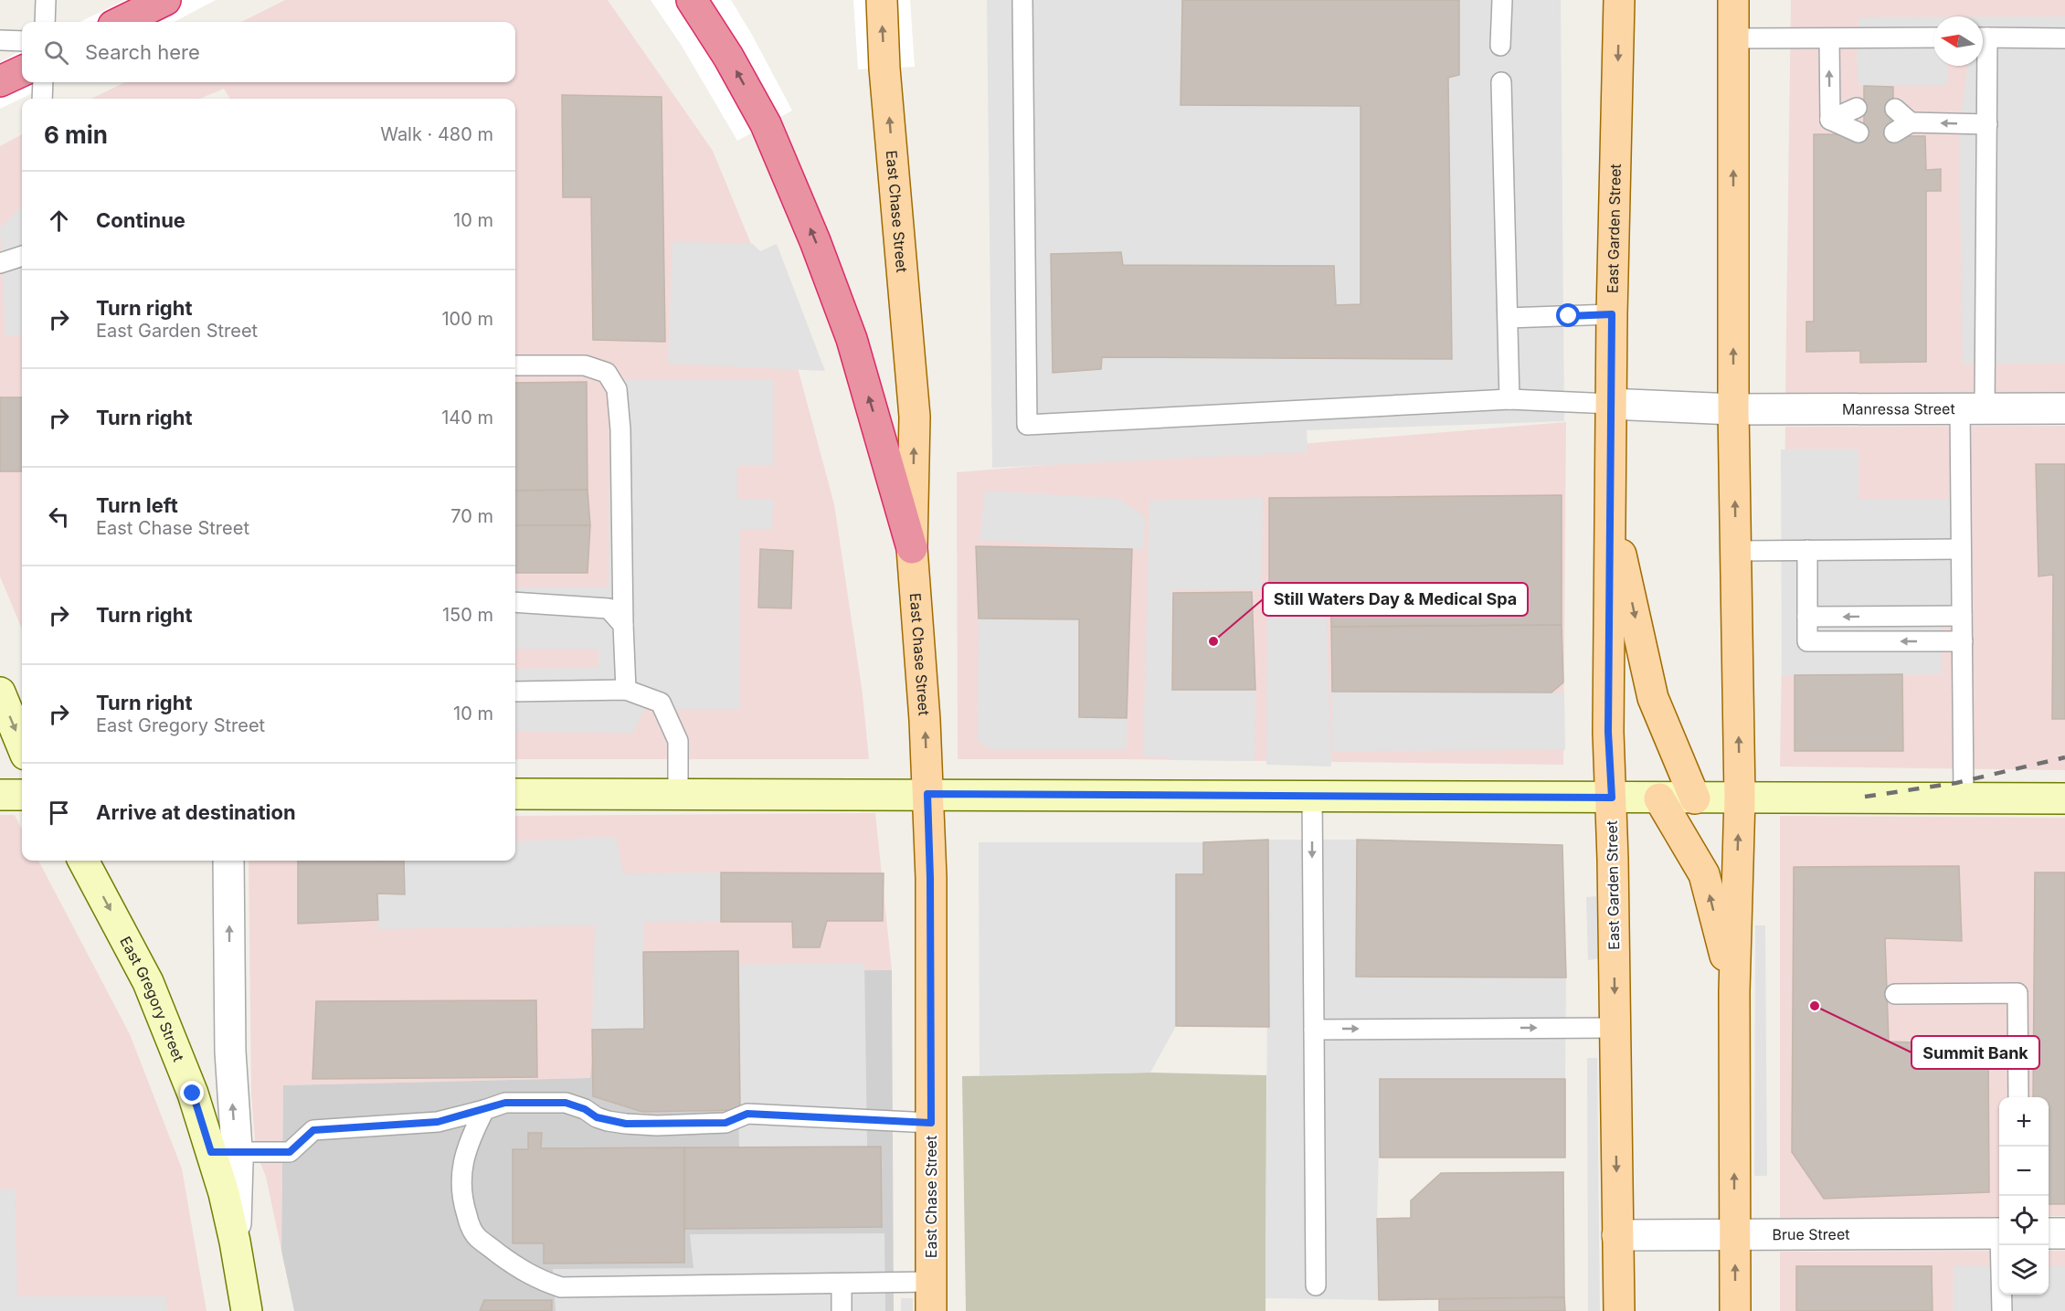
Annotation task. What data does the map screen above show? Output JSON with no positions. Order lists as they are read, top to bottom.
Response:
{
  "streets": {
    "main road": ["East Chase Street", "East Garden Street"],
    "street": ["Manressa Street", "East Gregory Street", "Brue Street"]
  },
  "crossings": [
    ["East Garden Street", "Manressa Street"],
    ["East Garden Street", "Brue Street"]
  ],
  "one_way": ["East Chase Street"],
  "places": ["Still Waters Day & Medical Spa", "Summit Bank"],
  "north": "left",
  "page": {
    "search": "Search here",
    "heading": ["6 min", "Walk · 480 m"],
    "list": [
      ["Continue", "10 m"],
      ["Turn right", "East Garden Street", "100 m"],
      ["Turn right", "140 m"],
      ["Turn left", "East Chase Street", "70 m"],
      ["Turn right", "150 m"],
      ["Turn right", "East Gregory Street", "10 m"],
      "Arrive at destination"
    ],
    "map_buttons": ["+", "−"]
  }
}
